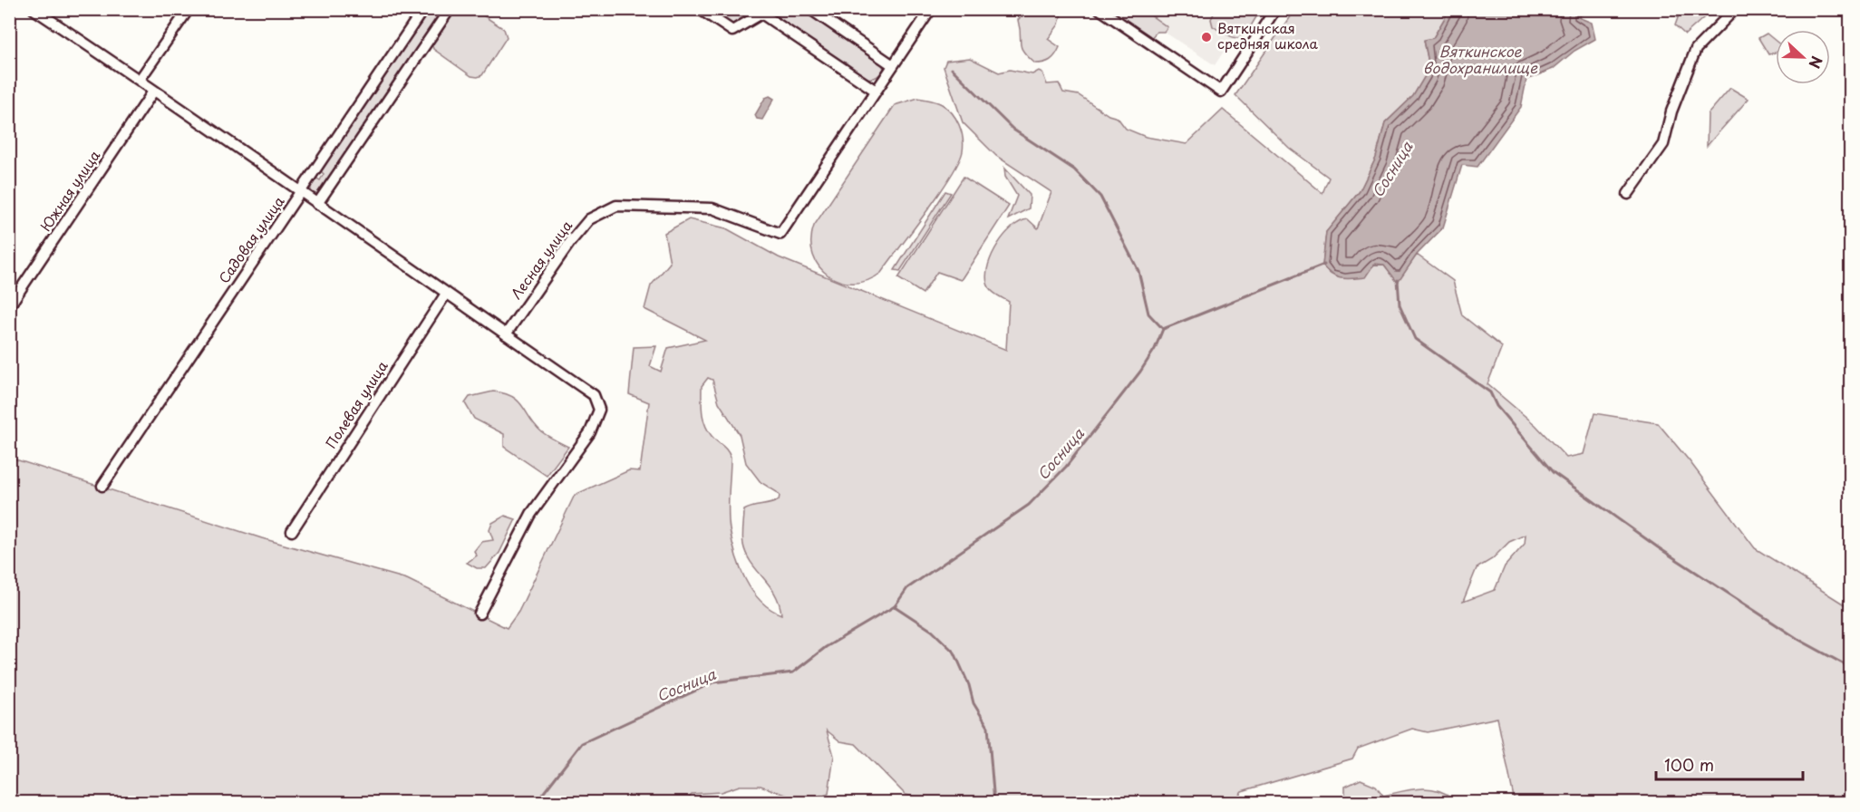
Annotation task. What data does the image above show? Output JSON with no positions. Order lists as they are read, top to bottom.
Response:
{
  "streets": {
    "street": [
      "Южная улица",
      "Садовая улица",
      "Лесная улица",
      "Полевая улица"
    ]
  },
  "water": ["Вяткинское водохранилище", "Сосница"],
  "places": ["Вяткинская средняя школа"],
  "scale_bar": "100 m",
  "north": "right"
}
